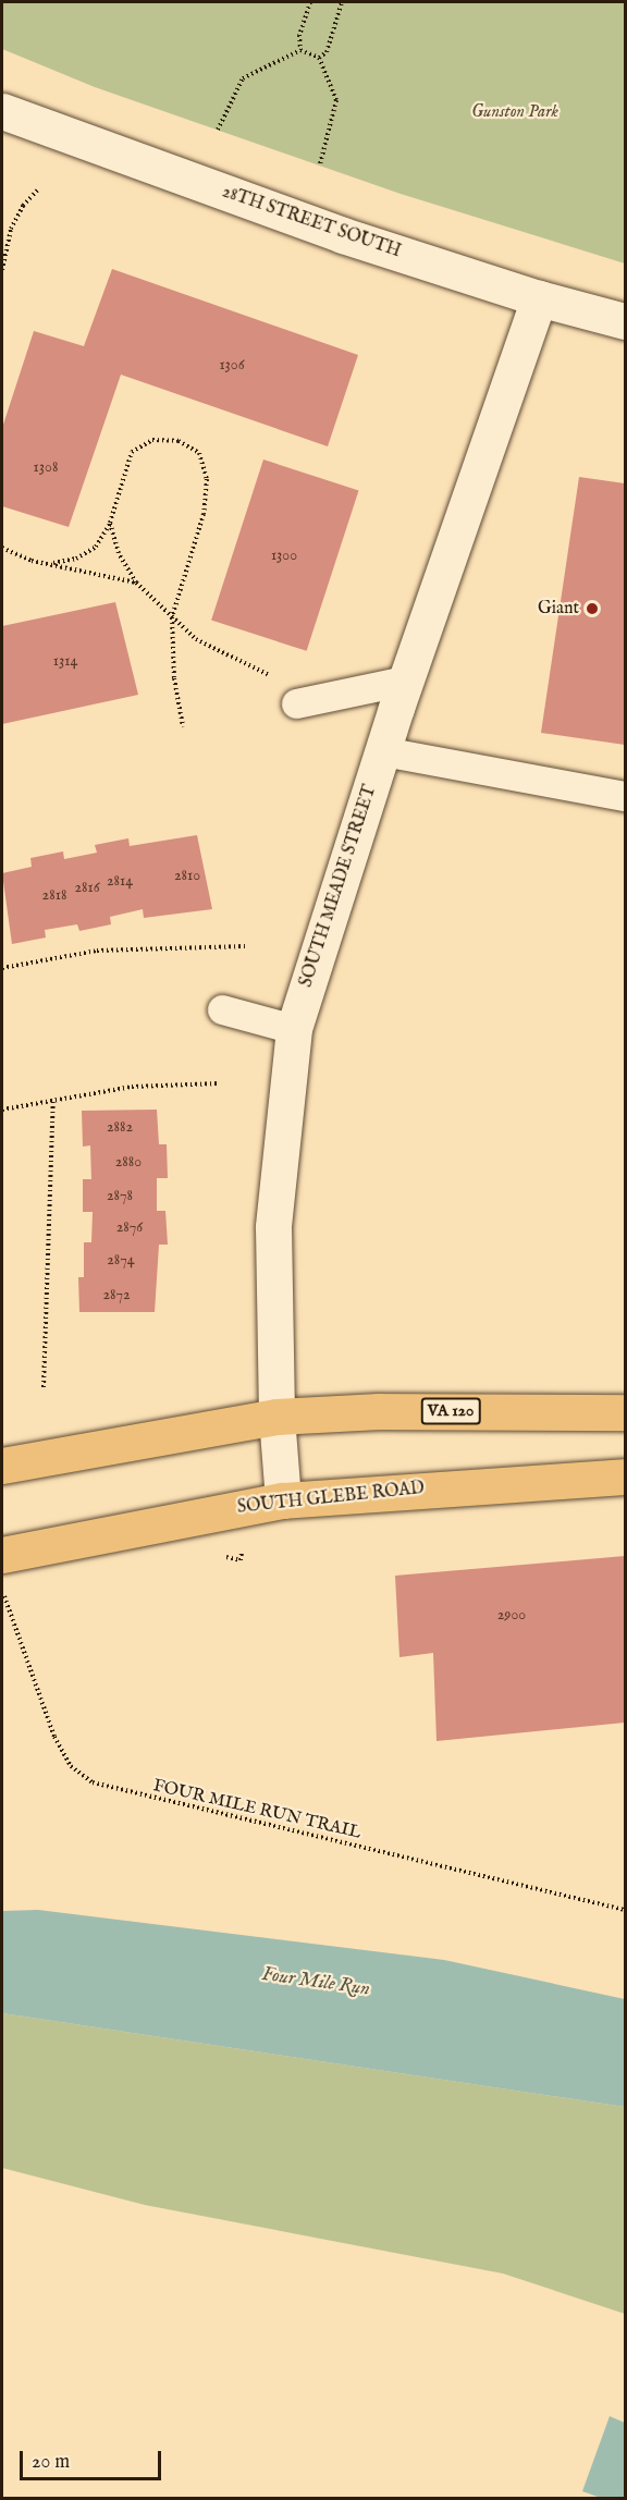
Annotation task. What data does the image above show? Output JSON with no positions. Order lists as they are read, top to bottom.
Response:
{
  "streets": {
    "main road": ["VA 120", "SOUTH GLEBE ROAD"],
    "street": ["28TH STREET SOUTH", "SOUTH MEADE STREET"],
    "path": ["FOUR MILE RUN TRAIL"]
  },
  "crossings": [
    ["28TH STREET SOUTH", "SOUTH MEADE STREET"],
    ["SOUTH MEADE STREET", "VA 120"],
    ["SOUTH MEADE STREET", "SOUTH GLEBE ROAD"]
  ],
  "water": ["Four Mile Run"],
  "parks": ["Gunston Park"],
  "places": ["Giant"],
  "house_numbers": [
    "1306",
    "1308",
    "1300",
    "1314",
    "2810",
    "2814",
    "2816",
    "2818",
    "2882",
    "2880",
    "2878",
    "2876",
    "2874",
    "2872",
    "2900"
  ],
  "scale_bar": "20 m"
}
